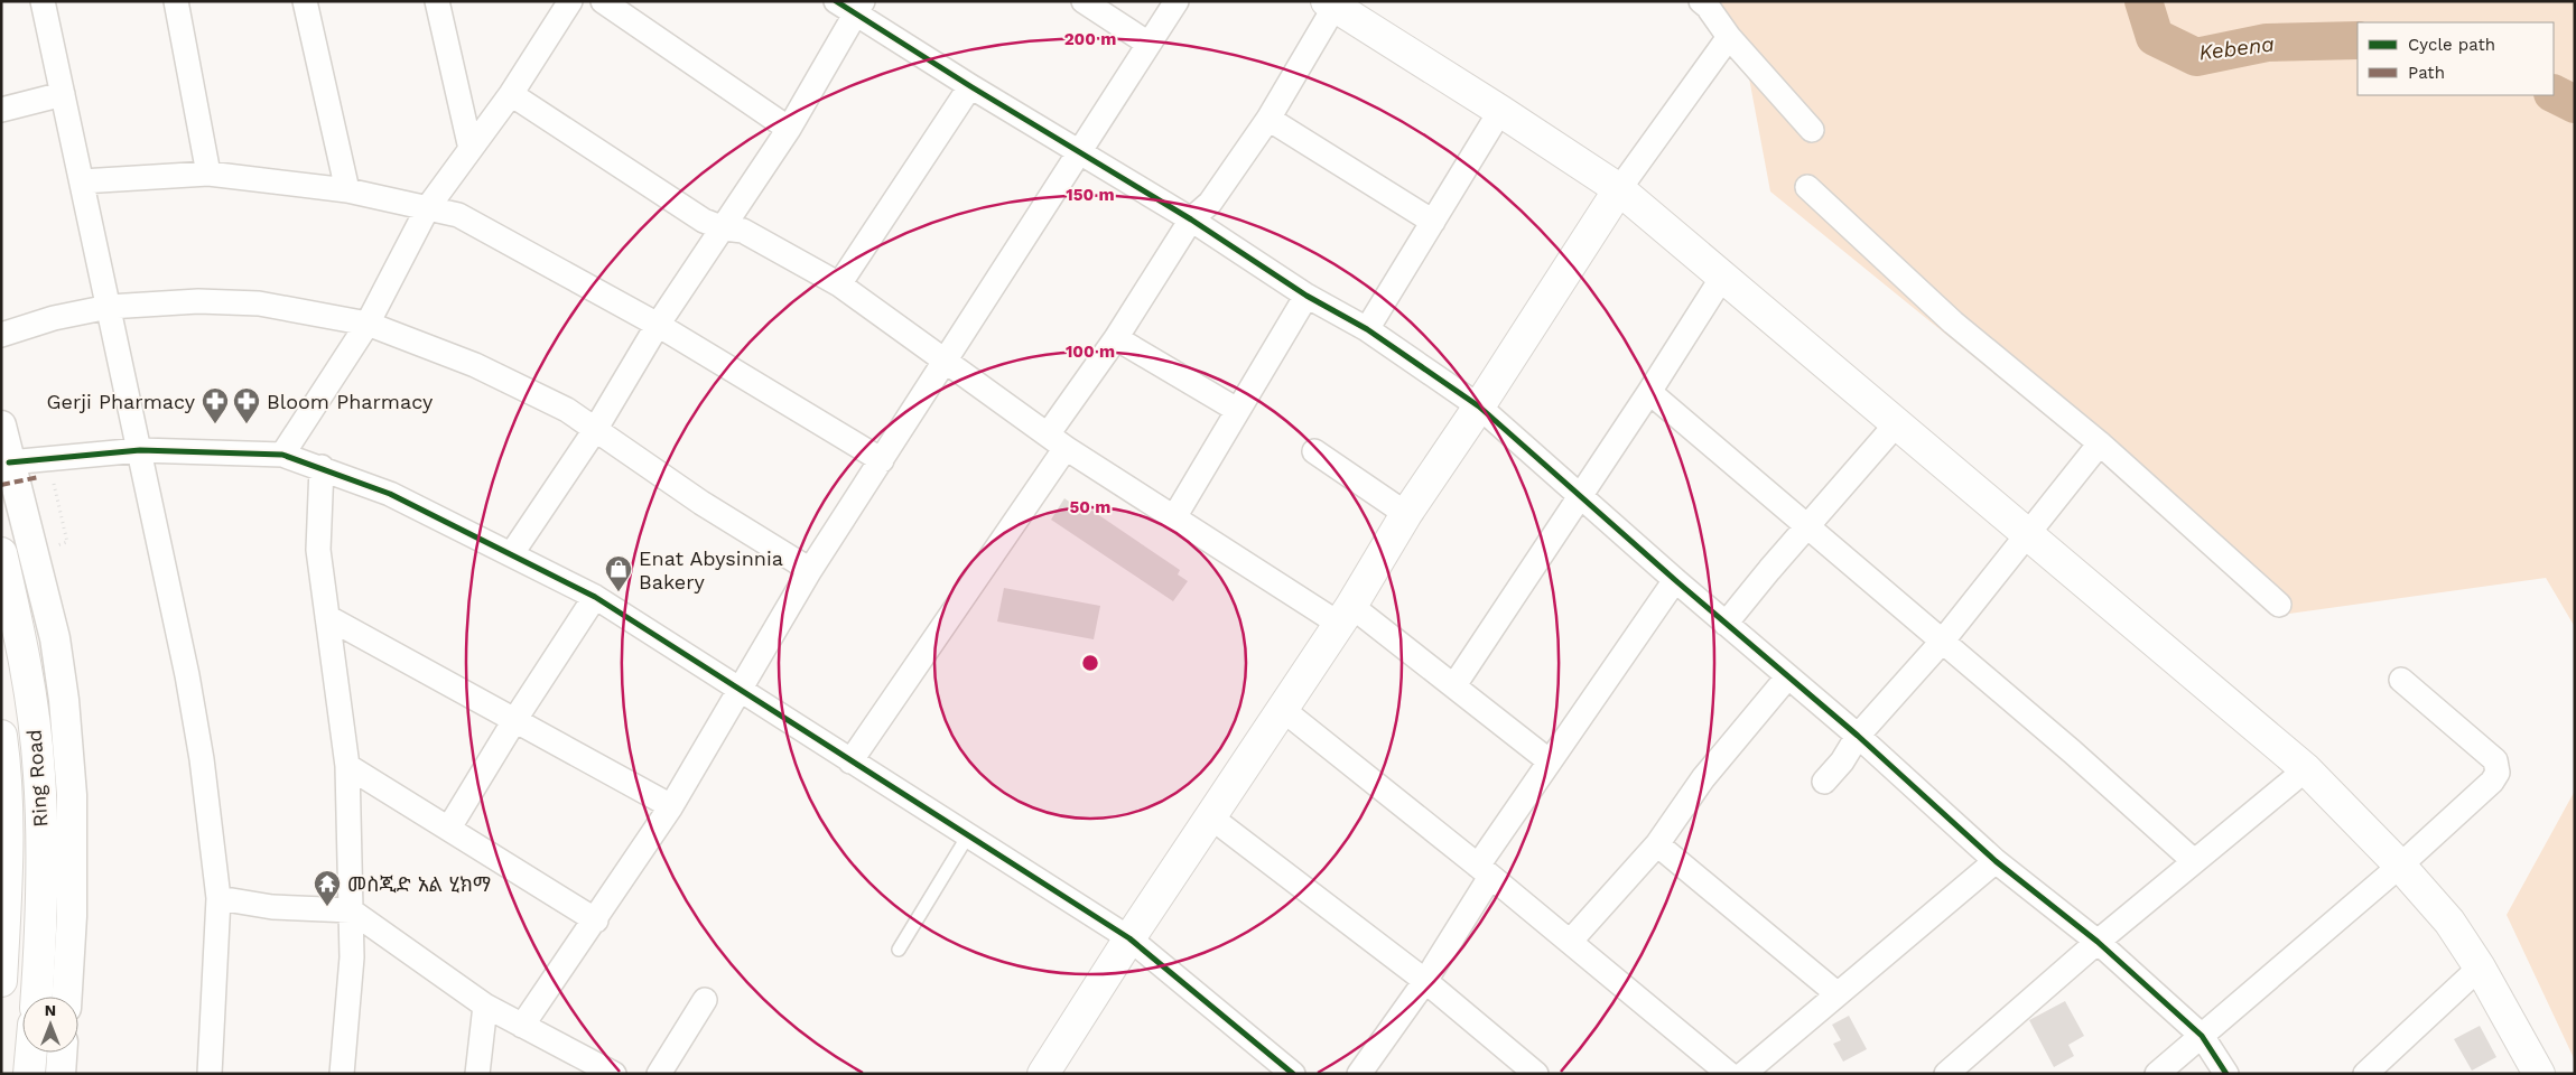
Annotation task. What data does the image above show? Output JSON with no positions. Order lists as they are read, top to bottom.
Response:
{
  "streets": {
    "main road": ["Ring Road"]
  },
  "water": ["Kebena"],
  "places": {
    "pharmacy": ["Gerji Pharmacy", "Bloom Pharmacy"],
    "shop": ["Enat Abysinnia Bakery"],
    "temple": ["መስጂድ አል ሂክማ"]
  },
  "legend": ["Cycle path", "Path"],
  "north": "top",
  "rings": [
    "200 m",
    "150 m",
    "100 m",
    "50 m"
  ]
}
